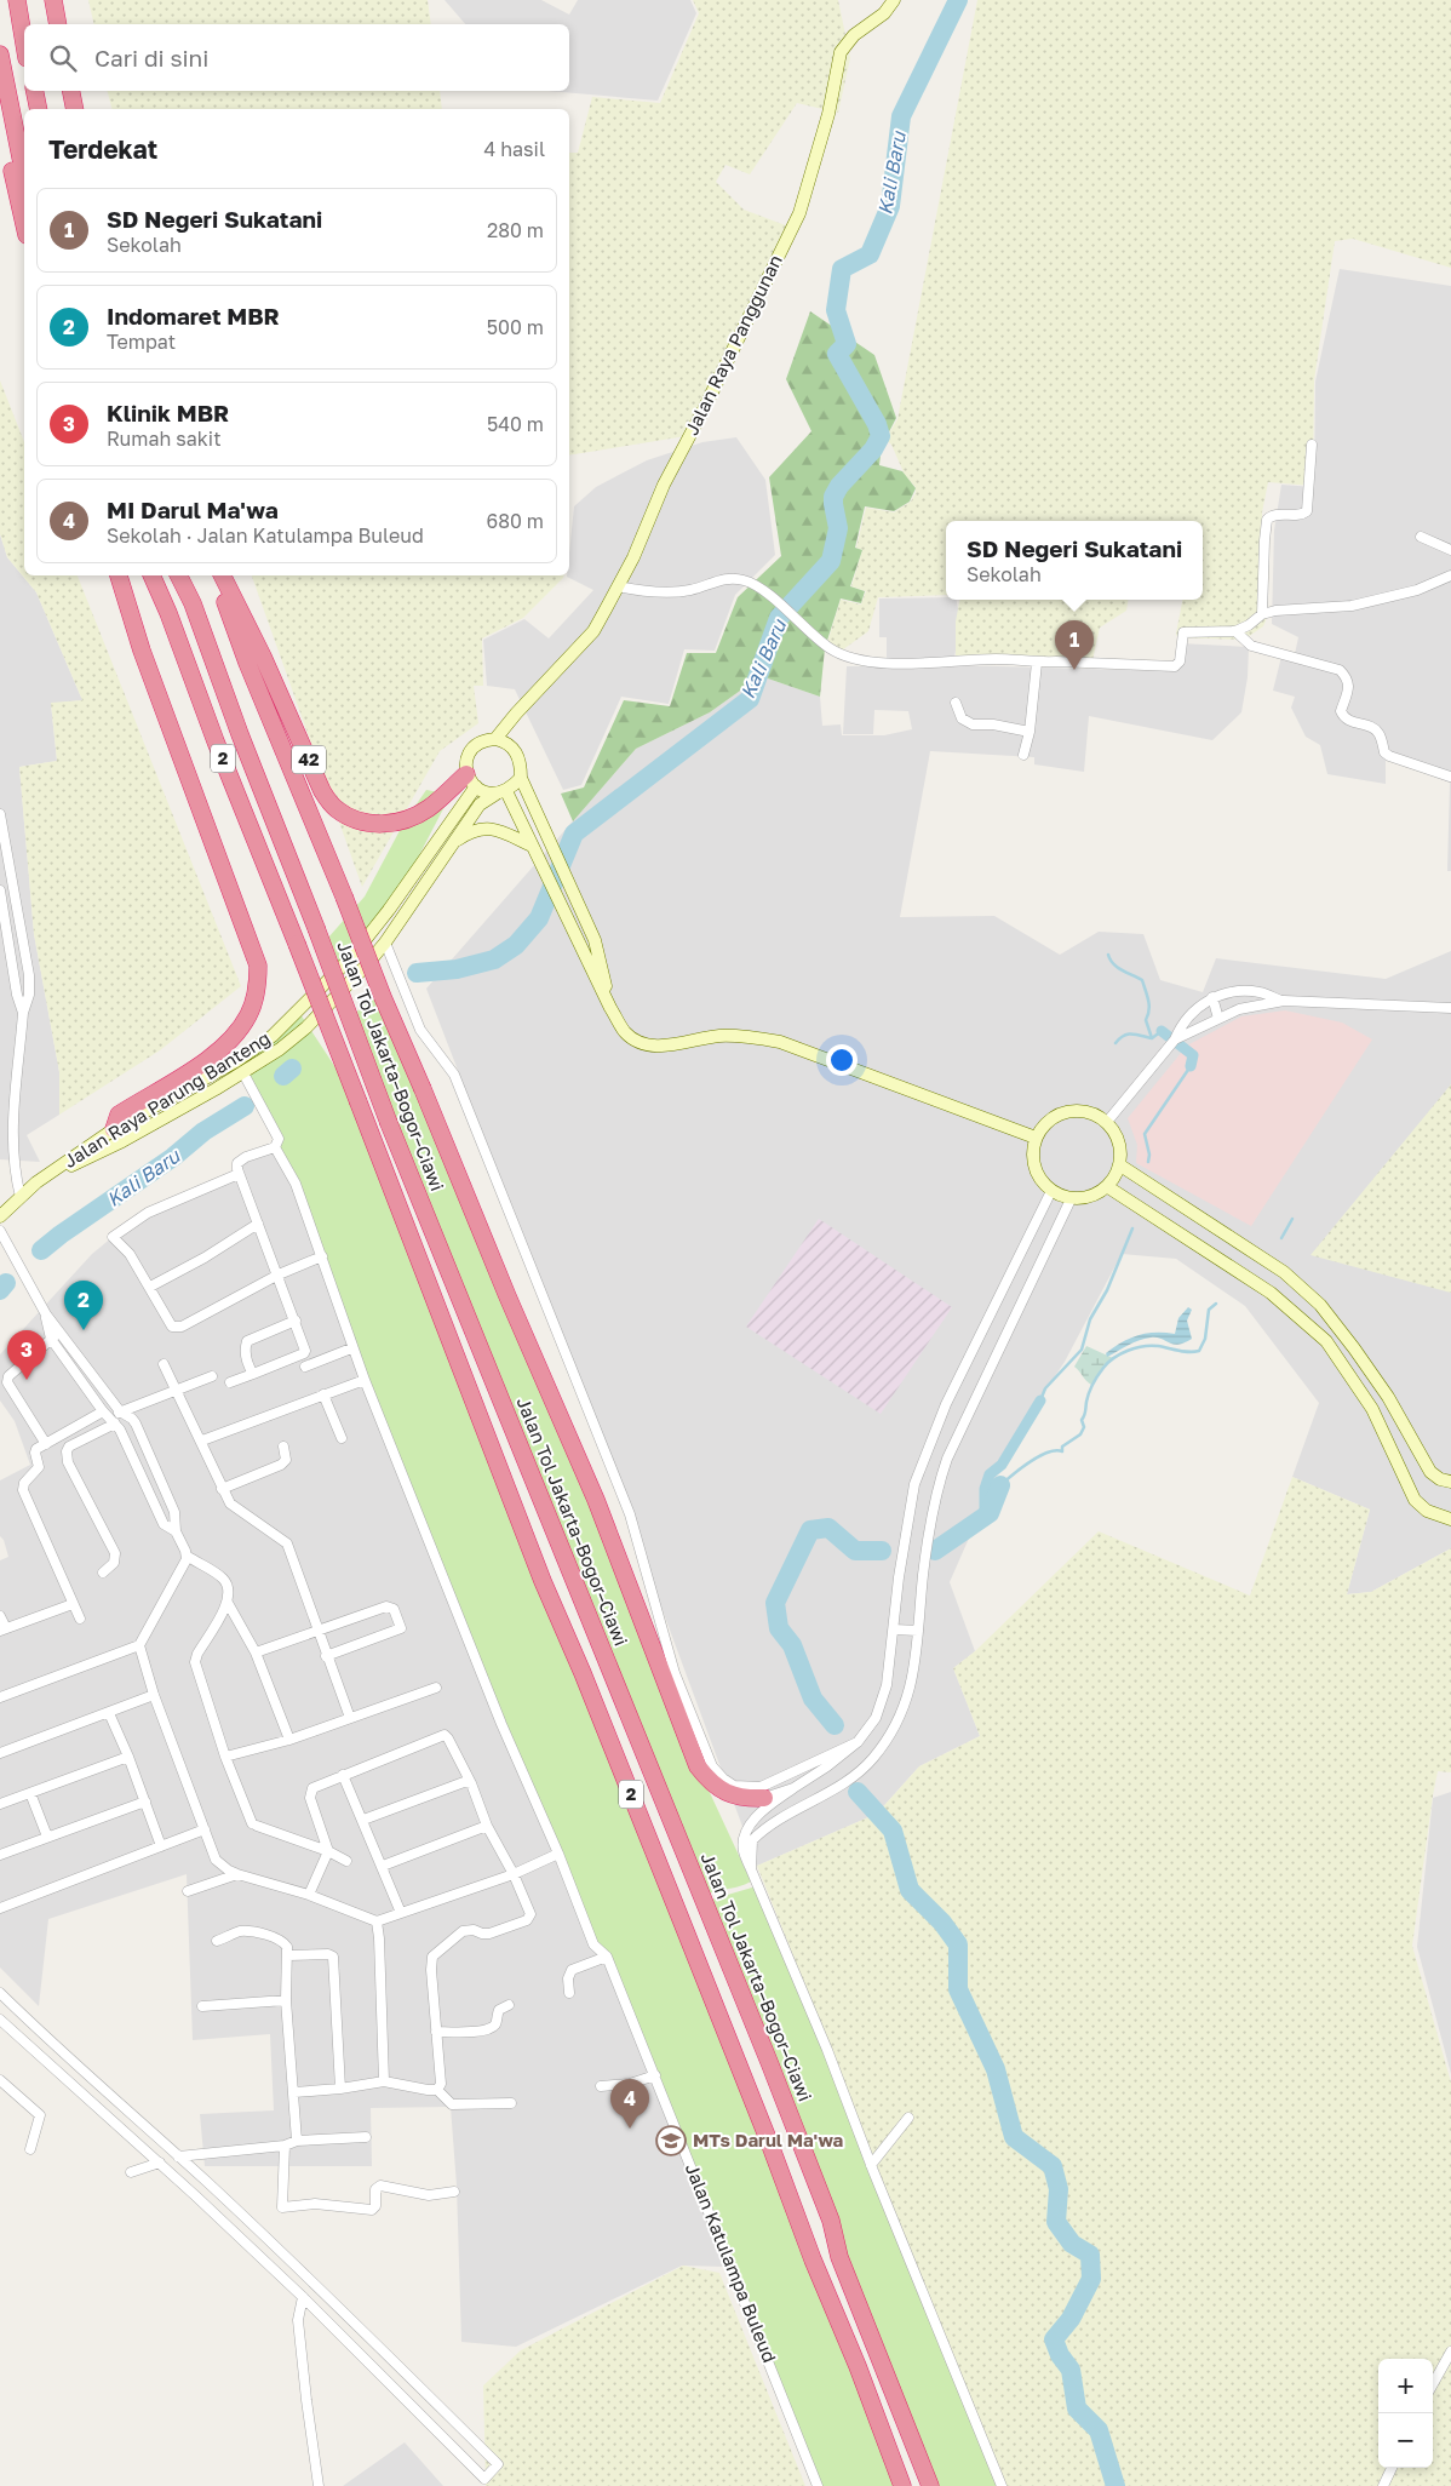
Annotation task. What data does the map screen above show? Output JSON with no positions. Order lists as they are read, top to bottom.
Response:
{
  "streets": {
    "highway": ["2", "42", "Jalan Tol Jakarta–Bogor–Ciawi"],
    "street": ["Jalan Raya Panggunan", "Jalan Raya Parung Banteng", "Jalan Katulampa Buleud"]
  },
  "crossings": [
    ["Jalan Raya Panggunan", "42"],
    ["Jalan Raya Panggunan", "Jalan Raya Parung Banteng"],
    ["42", "Jalan Raya Parung Banteng"]
  ],
  "water": ["Kali Baru"],
  "places": {
    "school or university": ["MTs Darul Ma'wa"]
  },
  "page": {
    "search": "Cari di sini",
    "heading": ["Terdekat", "4 hasil"],
    "list": [
      {
        "mark": "1",
        "name": "SD Negeri Sukatani",
        "note": "Sekolah",
        "value": "280 m"
      },
      {
        "mark": "2",
        "name": "Indomaret MBR",
        "note": "Tempat",
        "value": "500 m"
      },
      {
        "mark": "3",
        "name": "Klinik MBR",
        "note": "Rumah sakit",
        "value": "540 m"
      },
      {
        "mark": "4",
        "name": "MI Darul Ma'wa",
        "note": "Sekolah · Jalan Katulampa Buleud",
        "value": "680 m"
      }
    ],
    "popup": ["SD Negeri Sukatani", "Sekolah"],
    "pins": [
      "1",
      "2",
      "3",
      "4"
    ],
    "map_buttons": ["+", "−"]
  }
}
